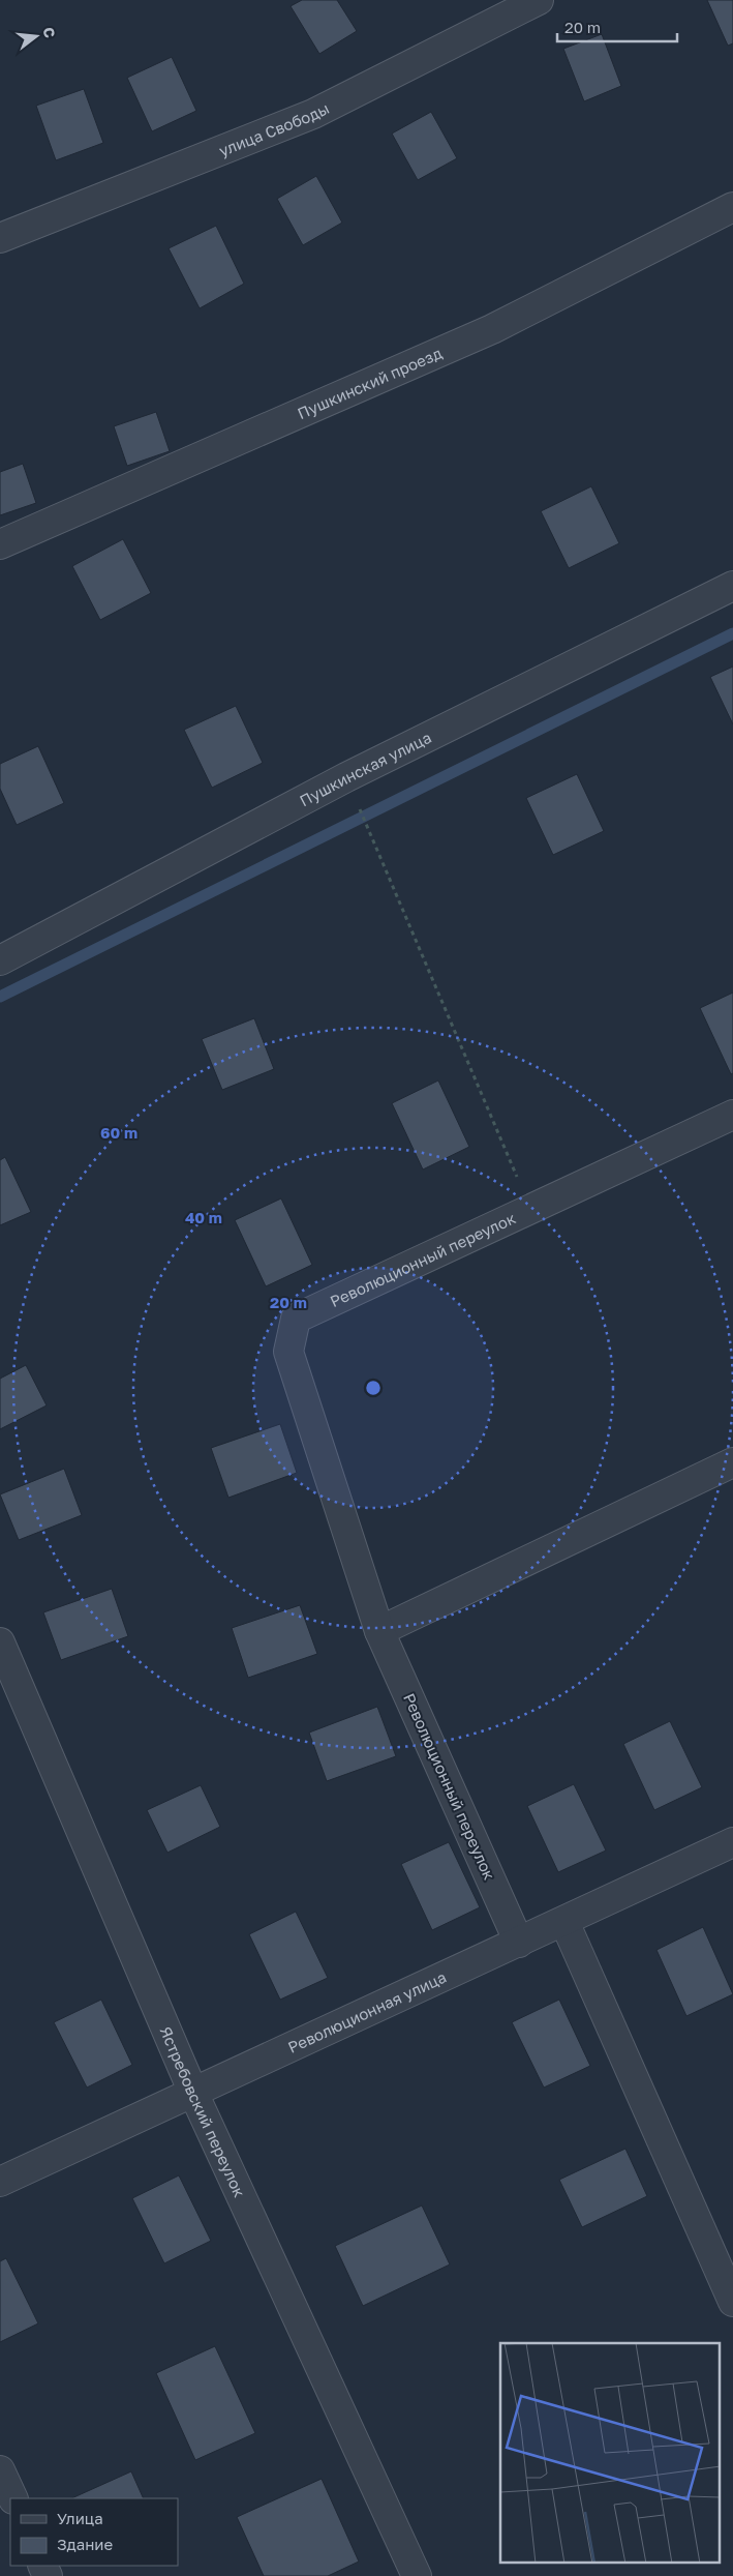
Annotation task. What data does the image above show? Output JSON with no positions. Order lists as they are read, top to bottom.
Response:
{
  "streets": {
    "street": [
      "улица Свободы",
      "Пушкинский проезд",
      "Пушкинская улица",
      "Революционный переулок",
      "Революционная улица",
      "Ястребовский переулок"
    ]
  },
  "crossings": [
    ["Революционный переулок", "Революционная улица"],
    ["Революционная улица", "Ястребовский переулок"]
  ],
  "legend": ["Улица", "Здание"],
  "scale_bar": "20 m",
  "north": "right",
  "rings": ["60 m", "40 m", "20 m"]
}
